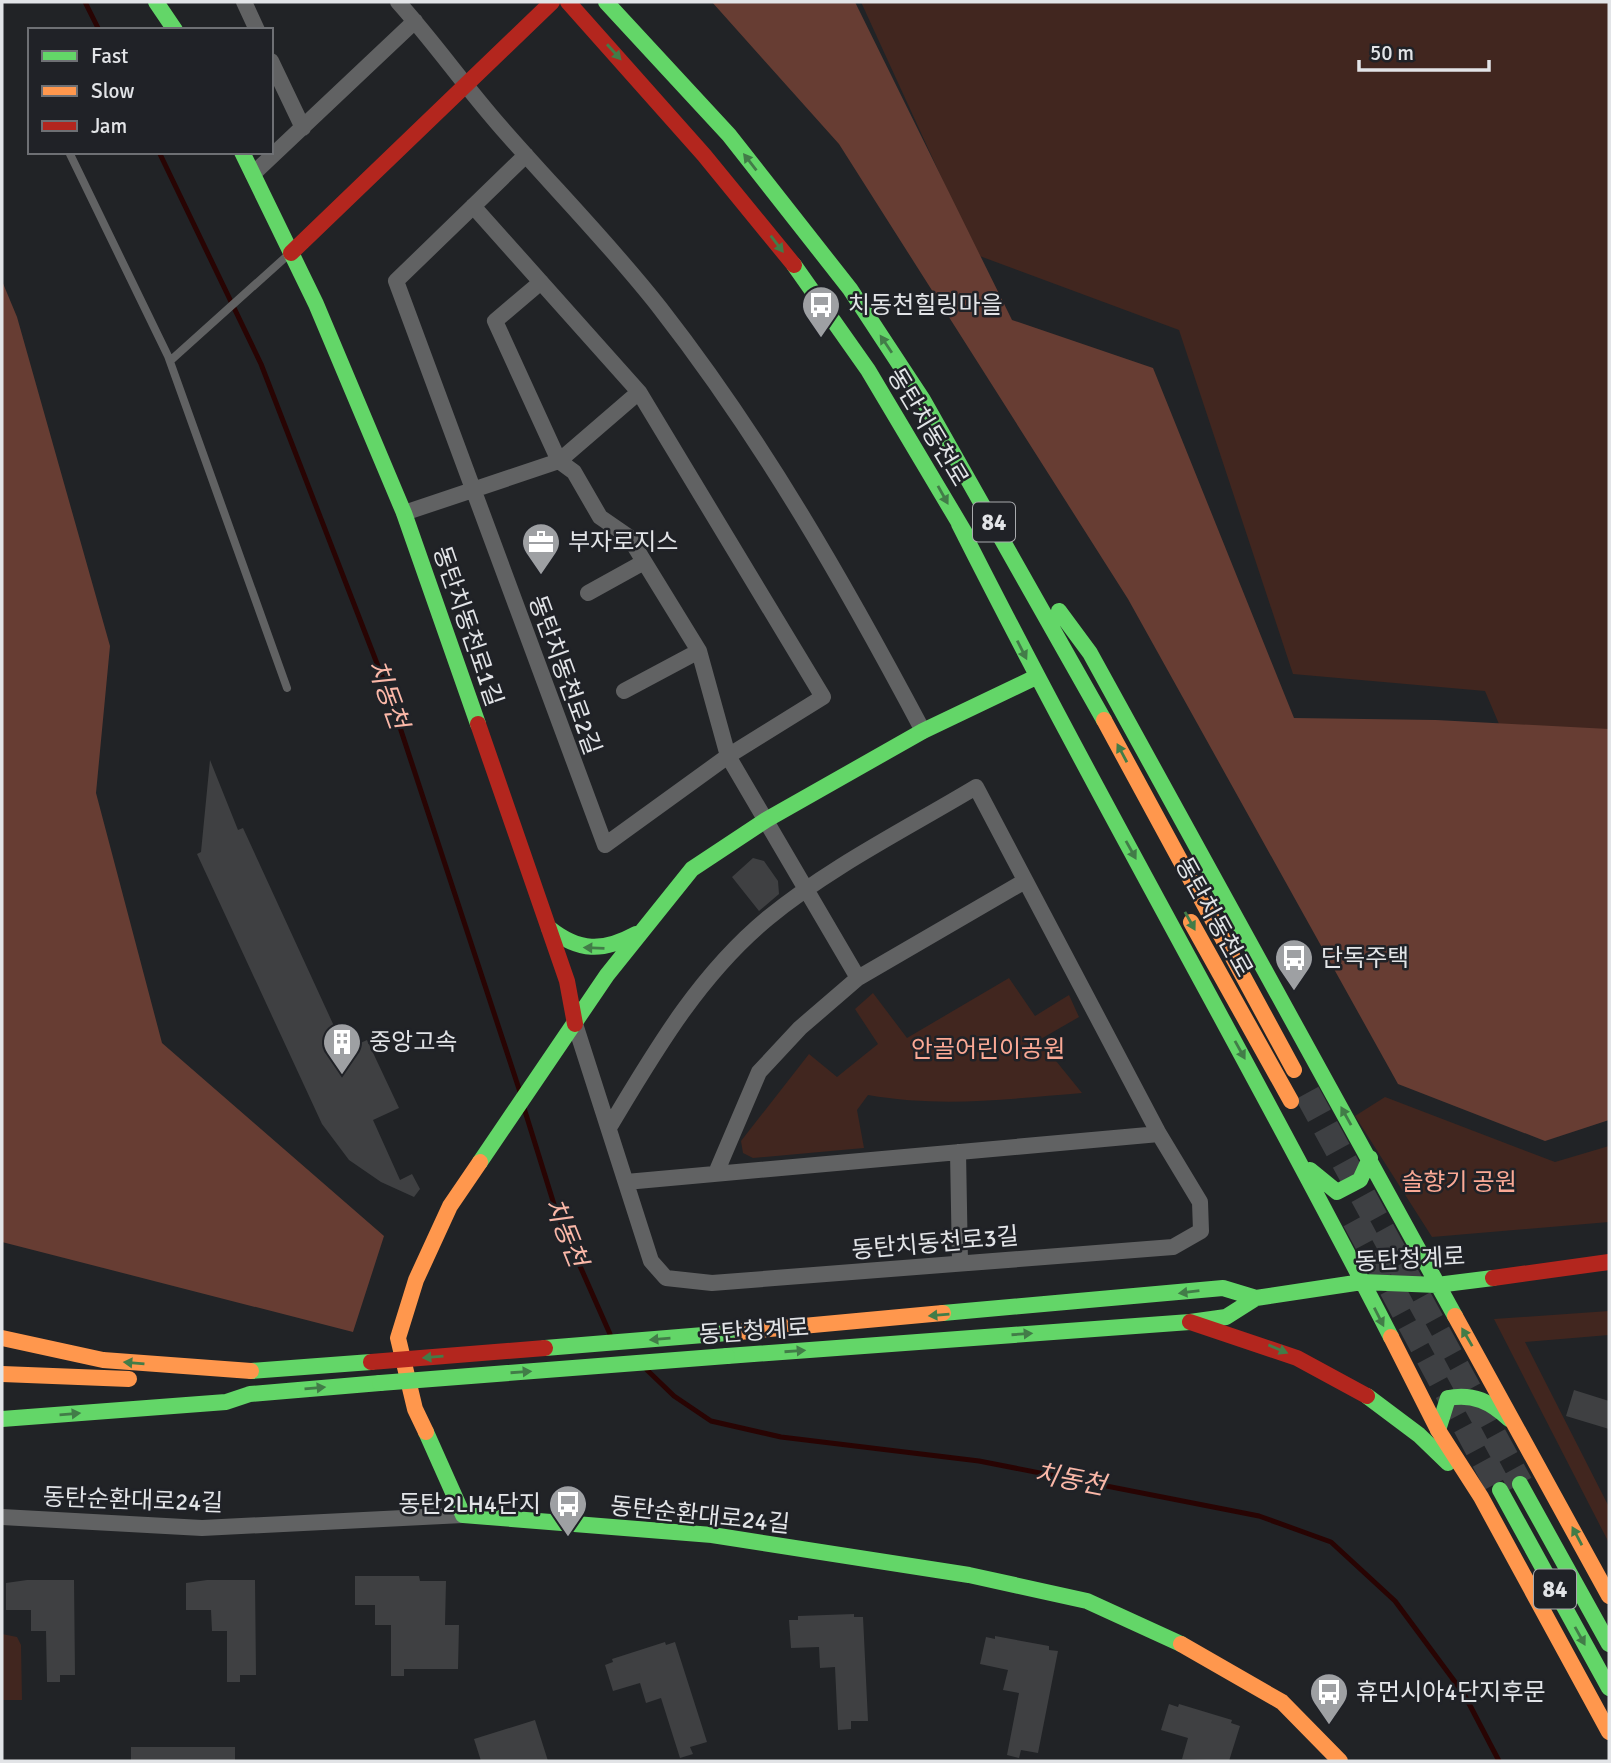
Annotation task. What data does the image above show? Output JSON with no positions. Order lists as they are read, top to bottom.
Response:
{
  "streets": {
    "main road": [
      "동탄치동천로",
      "84",
      "동탄치동천로1길",
      "동탄청계로",
      "동탄순환대로24길"
    ],
    "street": ["동탄치동천로2길", "동탄치동천로3길"]
  },
  "crossings": [
    ["동탄치동천로1길", "동탄치동천로3길"]
  ],
  "water": ["치동천"],
  "parks": ["안골어린이공원", "솔향기 공원"],
  "places": {
    "bus stop": [
      "치동천힐링마을",
      "단독주택",
      "동탄2LH4단지",
      "휴먼시아4단지후문"
    ],
    "office": ["부자로지스"],
    "building": ["중앙고속"]
  },
  "legend": ["Fast", "Slow", "Jam"],
  "scale_bar": "50 m"
}
